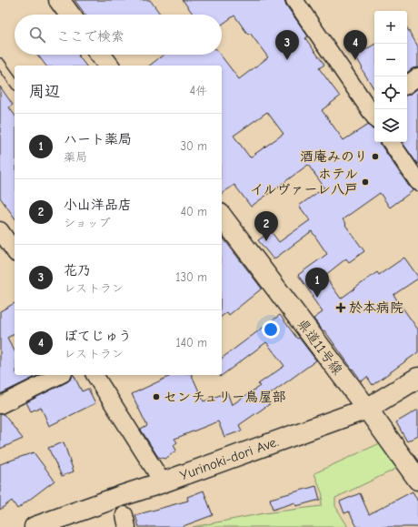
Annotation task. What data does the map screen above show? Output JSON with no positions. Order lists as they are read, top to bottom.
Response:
{
  "streets": {
    "street": ["県道11号線", "Yurinoki-dori Ave."]
  },
  "crossings": [
    ["県道11号線", "Yurinoki-dori Ave."]
  ],
  "places": {
    "other": ["酒庵みのり", "ホテル イルヴァーレ八戸", "センチュリー鳥屋部"],
    "health": ["於本病院"]
  },
  "page": {
    "map_buttons": ["+", "−"],
    "search": "ここで検索",
    "pins": [
      "3",
      "4",
      "2",
      "1"
    ],
    "heading": ["周辺", "4件"],
    "list": [
      {
        "mark": "1",
        "name": "ハート薬局",
        "note": "薬局",
        "value": "30 m"
      },
      {
        "mark": "2",
        "name": "小山洋品店",
        "note": "ショップ",
        "value": "40 m"
      },
      {
        "mark": "3",
        "name": "花乃",
        "note": "レストラン",
        "value": "130 m"
      },
      {
        "mark": "4",
        "name": "ぼてじゅう",
        "note": "レストラン",
        "value": "140 m"
      }
    ]
  }
}
